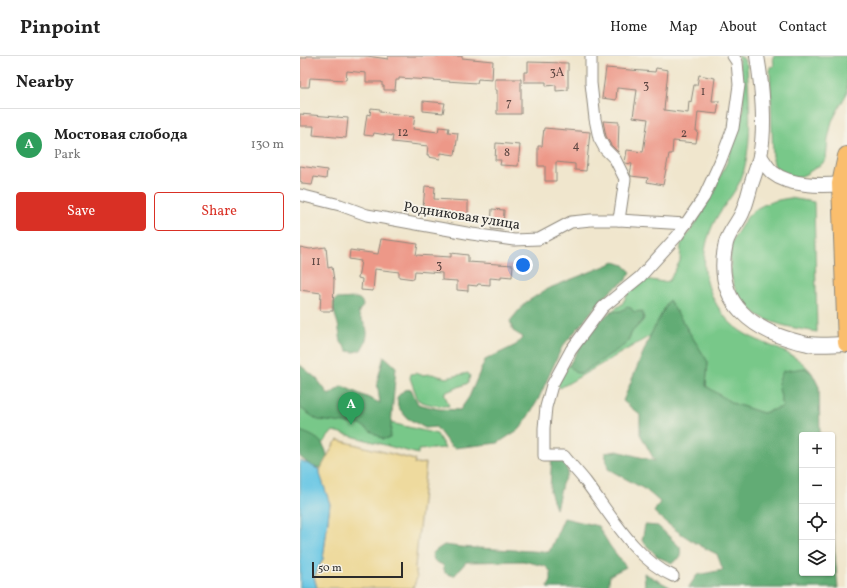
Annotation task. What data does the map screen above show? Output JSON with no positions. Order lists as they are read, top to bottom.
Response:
{
  "streets": {
    "street": ["Родниковая улица"]
  },
  "house_numbers": [
    "3А",
    "3",
    "1",
    "7",
    "12",
    "2",
    "4",
    "8",
    "11",
    "3"
  ],
  "scale_bar": "50 m",
  "page": {
    "header": "Pinpoint",
    "nav": [
      "Home",
      "Map",
      "About",
      "Contact"
    ],
    "heading": "Nearby",
    "list": [
      {
        "mark": "A",
        "name": "Мостовая слобода",
        "note": "Park",
        "value": "130 m"
      }
    ],
    "buttons": ["Save", "Share"],
    "pins": "A",
    "map_buttons": ["+", "−"],
    "scale": "50 m"
  }
}
